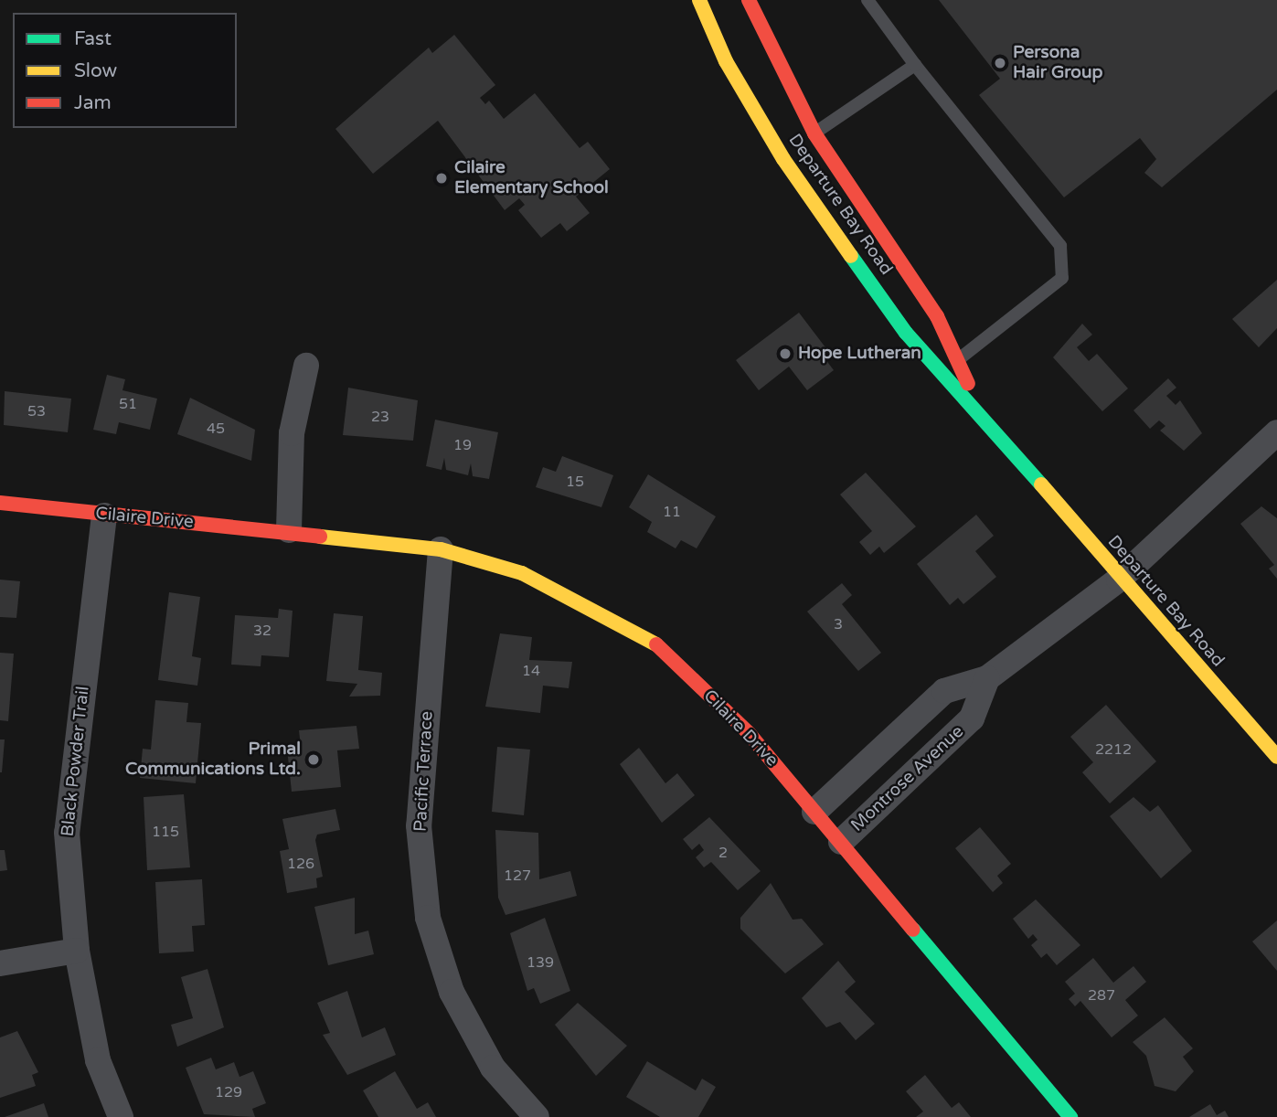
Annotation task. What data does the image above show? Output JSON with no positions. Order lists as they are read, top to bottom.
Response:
{
  "streets": {
    "main road": ["Departure Bay Road", "Cilaire Drive"],
    "street": ["Black Powder Trail", "Pacific Terrace", "Montrose Avenue"]
  },
  "crossings": [
    ["Cilaire Drive", "Black Powder Trail"],
    ["Cilaire Drive", "Pacific Terrace"],
    ["Cilaire Drive", "Montrose Avenue"]
  ],
  "places": [
    "Persona Hair Group",
    "Cilaire Elementary School",
    "Hope Lutheran",
    "Primal Communications Ltd."
  ],
  "house_numbers": [
    "51",
    "53",
    "23",
    "45",
    "19",
    "15",
    "11",
    "3",
    "32",
    "14",
    "2212",
    "115",
    "2",
    "126",
    "127",
    "139",
    "287",
    "129"
  ],
  "legend": ["Fast", "Slow", "Jam"]
}
